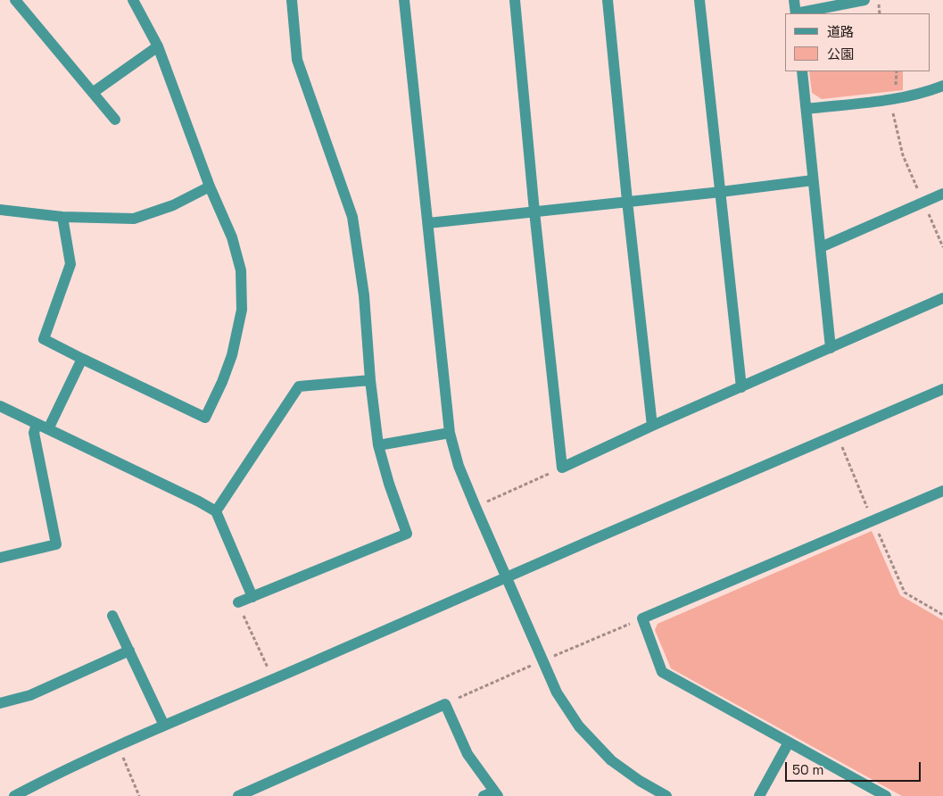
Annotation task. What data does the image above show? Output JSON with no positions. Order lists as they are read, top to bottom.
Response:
{
  "legend": ["道路", "公園"],
  "scale_bar": "50 m"
}
